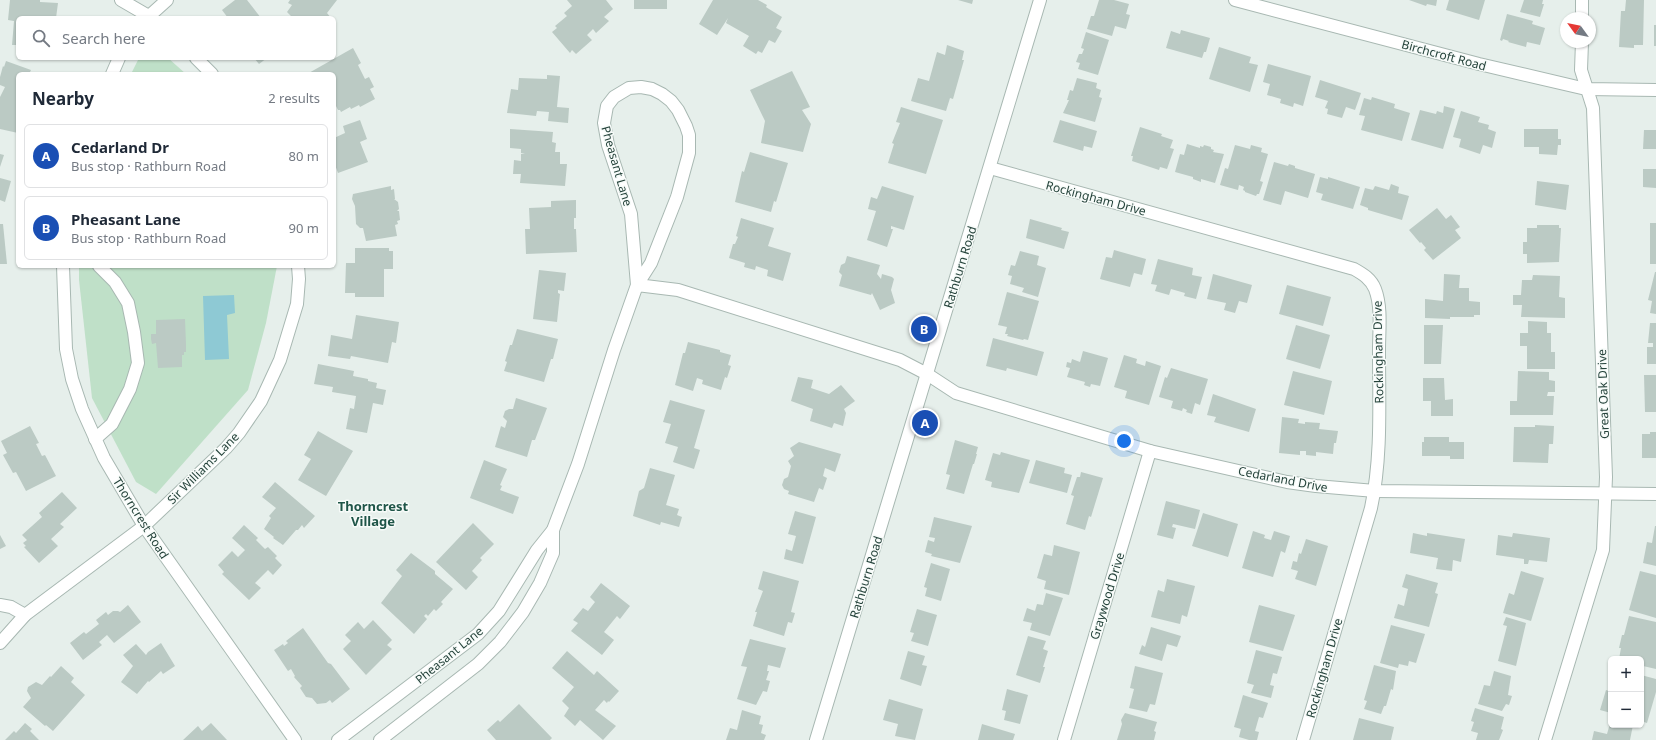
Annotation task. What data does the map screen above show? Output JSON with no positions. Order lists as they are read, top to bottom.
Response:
{
  "streets": {
    "street": [
      "Birchcroft Road",
      "Pheasant Lane",
      "Rockingham Drive",
      "Rathburn Road",
      "Great Oak Drive",
      "Sir Williams Lane",
      "Cedarland Drive",
      "Thorncrest Road",
      "Graywood Drive"
    ]
  },
  "crossings": [
    ["Birchcroft Road", "Great Oak Drive"],
    ["Rockingham Drive", "Rathburn Road"],
    ["Rockingham Drive", "Cedarland Drive"],
    ["Rathburn Road", "Cedarland Drive"],
    ["Great Oak Drive", "Cedarland Drive"],
    ["Sir Williams Lane", "Thorncrest Road"],
    ["Cedarland Drive", "Graywood Drive"]
  ],
  "districts": ["Thorncrest Village"],
  "north": "top left",
  "page": {
    "search": "Search here",
    "heading": ["Nearby", "2 results"],
    "list": [
      {
        "mark": "A",
        "name": "Cedarland Dr",
        "note": "Bus stop · Rathburn Road",
        "value": "80 m"
      },
      {
        "mark": "B",
        "name": "Pheasant Lane",
        "note": "Bus stop · Rathburn Road",
        "value": "90 m"
      }
    ],
    "pins": ["B", "A"],
    "map_buttons": ["+", "−"]
  }
}
